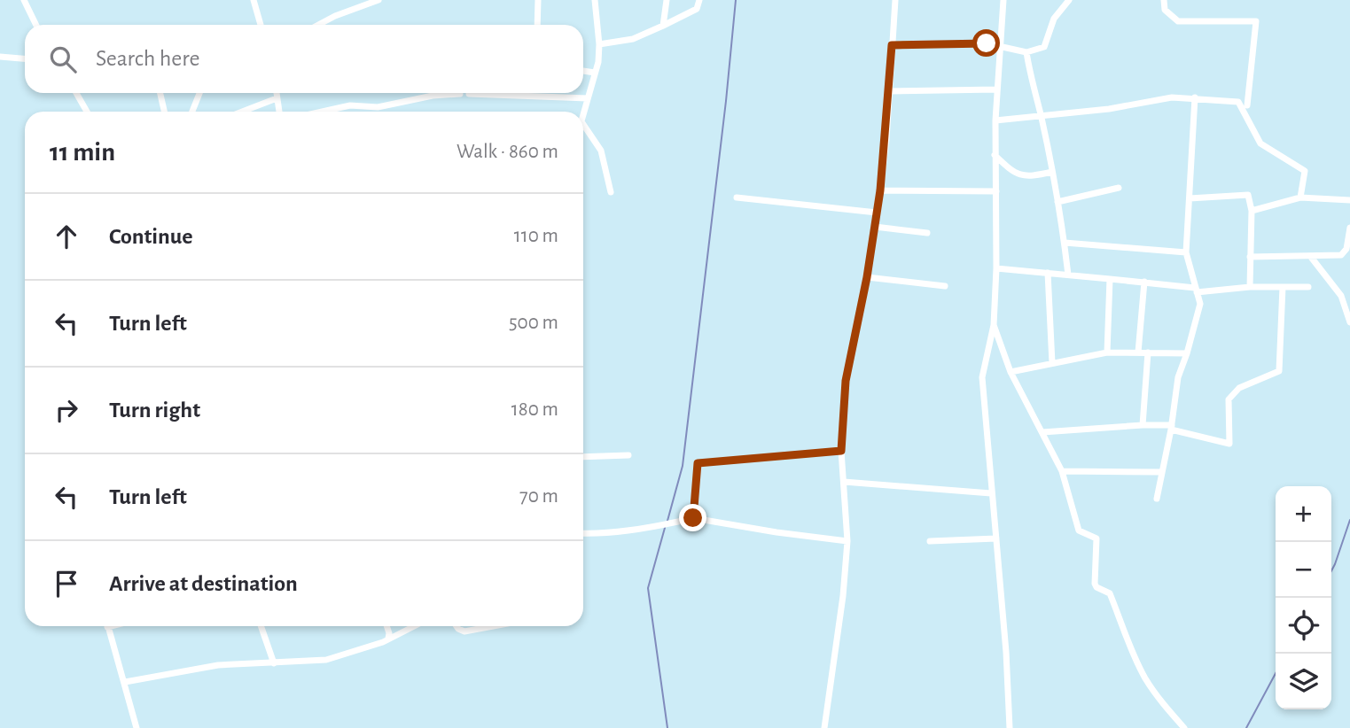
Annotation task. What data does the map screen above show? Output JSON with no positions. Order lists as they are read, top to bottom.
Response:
{
  "page": {
    "search": "Search here",
    "heading": ["11 min", "Walk · 860 m"],
    "list": [
      ["Continue", "110 m"],
      ["Turn left", "500 m"],
      ["Turn right", "180 m"],
      ["Turn left", "70 m"],
      "Arrive at destination"
    ],
    "map_buttons": ["+", "−"]
  }
}
